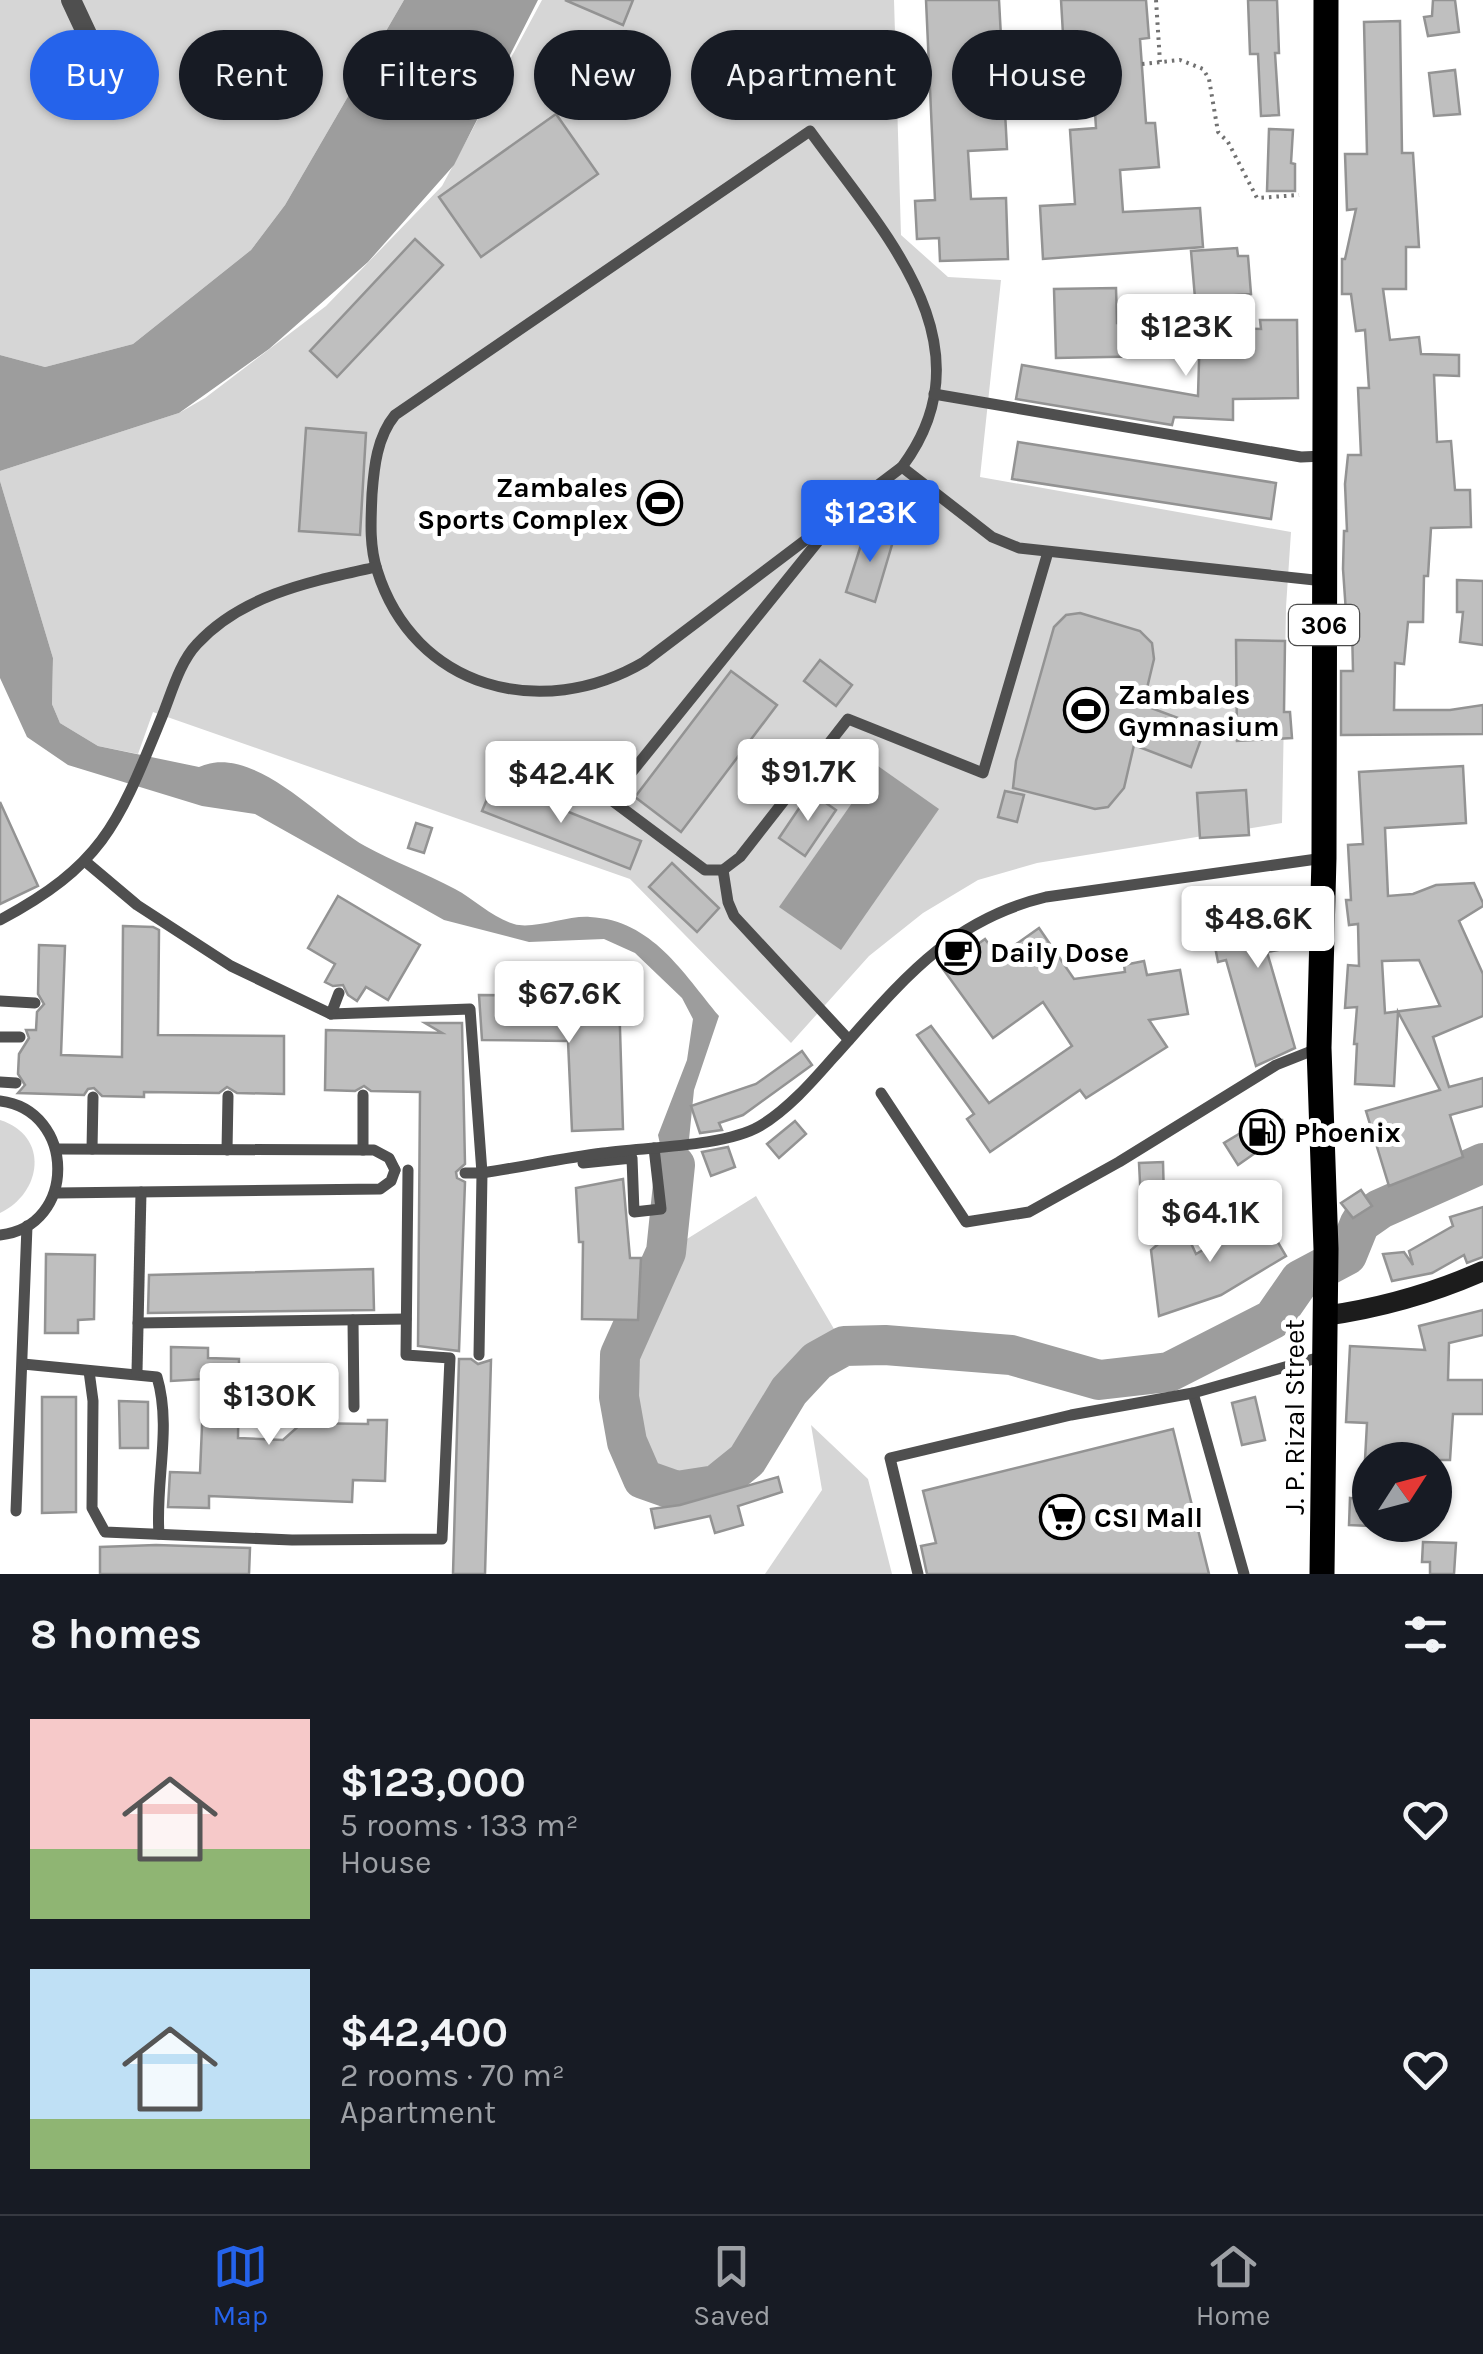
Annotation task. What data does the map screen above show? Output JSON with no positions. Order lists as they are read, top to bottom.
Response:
{
  "streets": {
    "main road": ["306", "J. P. Rizal Street"]
  },
  "places": {
    "sports": ["Zambales Sports Complex", "Zambales Gymnasium"],
    "cafe": ["Daily Dose"],
    "fuel station": ["Phoenix"],
    "supermarket": ["CSI Mall"]
  },
  "north": "top right",
  "page": {
    "chip": [
      "Buy",
      "Rent",
      "Filters",
      "New",
      "Apartment",
      "House"
    ],
    "price": [
      "$123K",
      "$123K",
      "$91.7K",
      "$42.4K",
      "$48.6K",
      "$67.6K",
      "$64.1K",
      "$130K"
    ],
    "heading": "8 homes",
    "list": [
      {
        "name": "$123,000",
        "note": "5 rooms · 133 m² · House"
      },
      {
        "name": "$42,400",
        "note": "2 rooms · 70 m² · Apartment"
      }
    ],
    "tabs": ["Map", "Saved", "Home"]
  }
}
